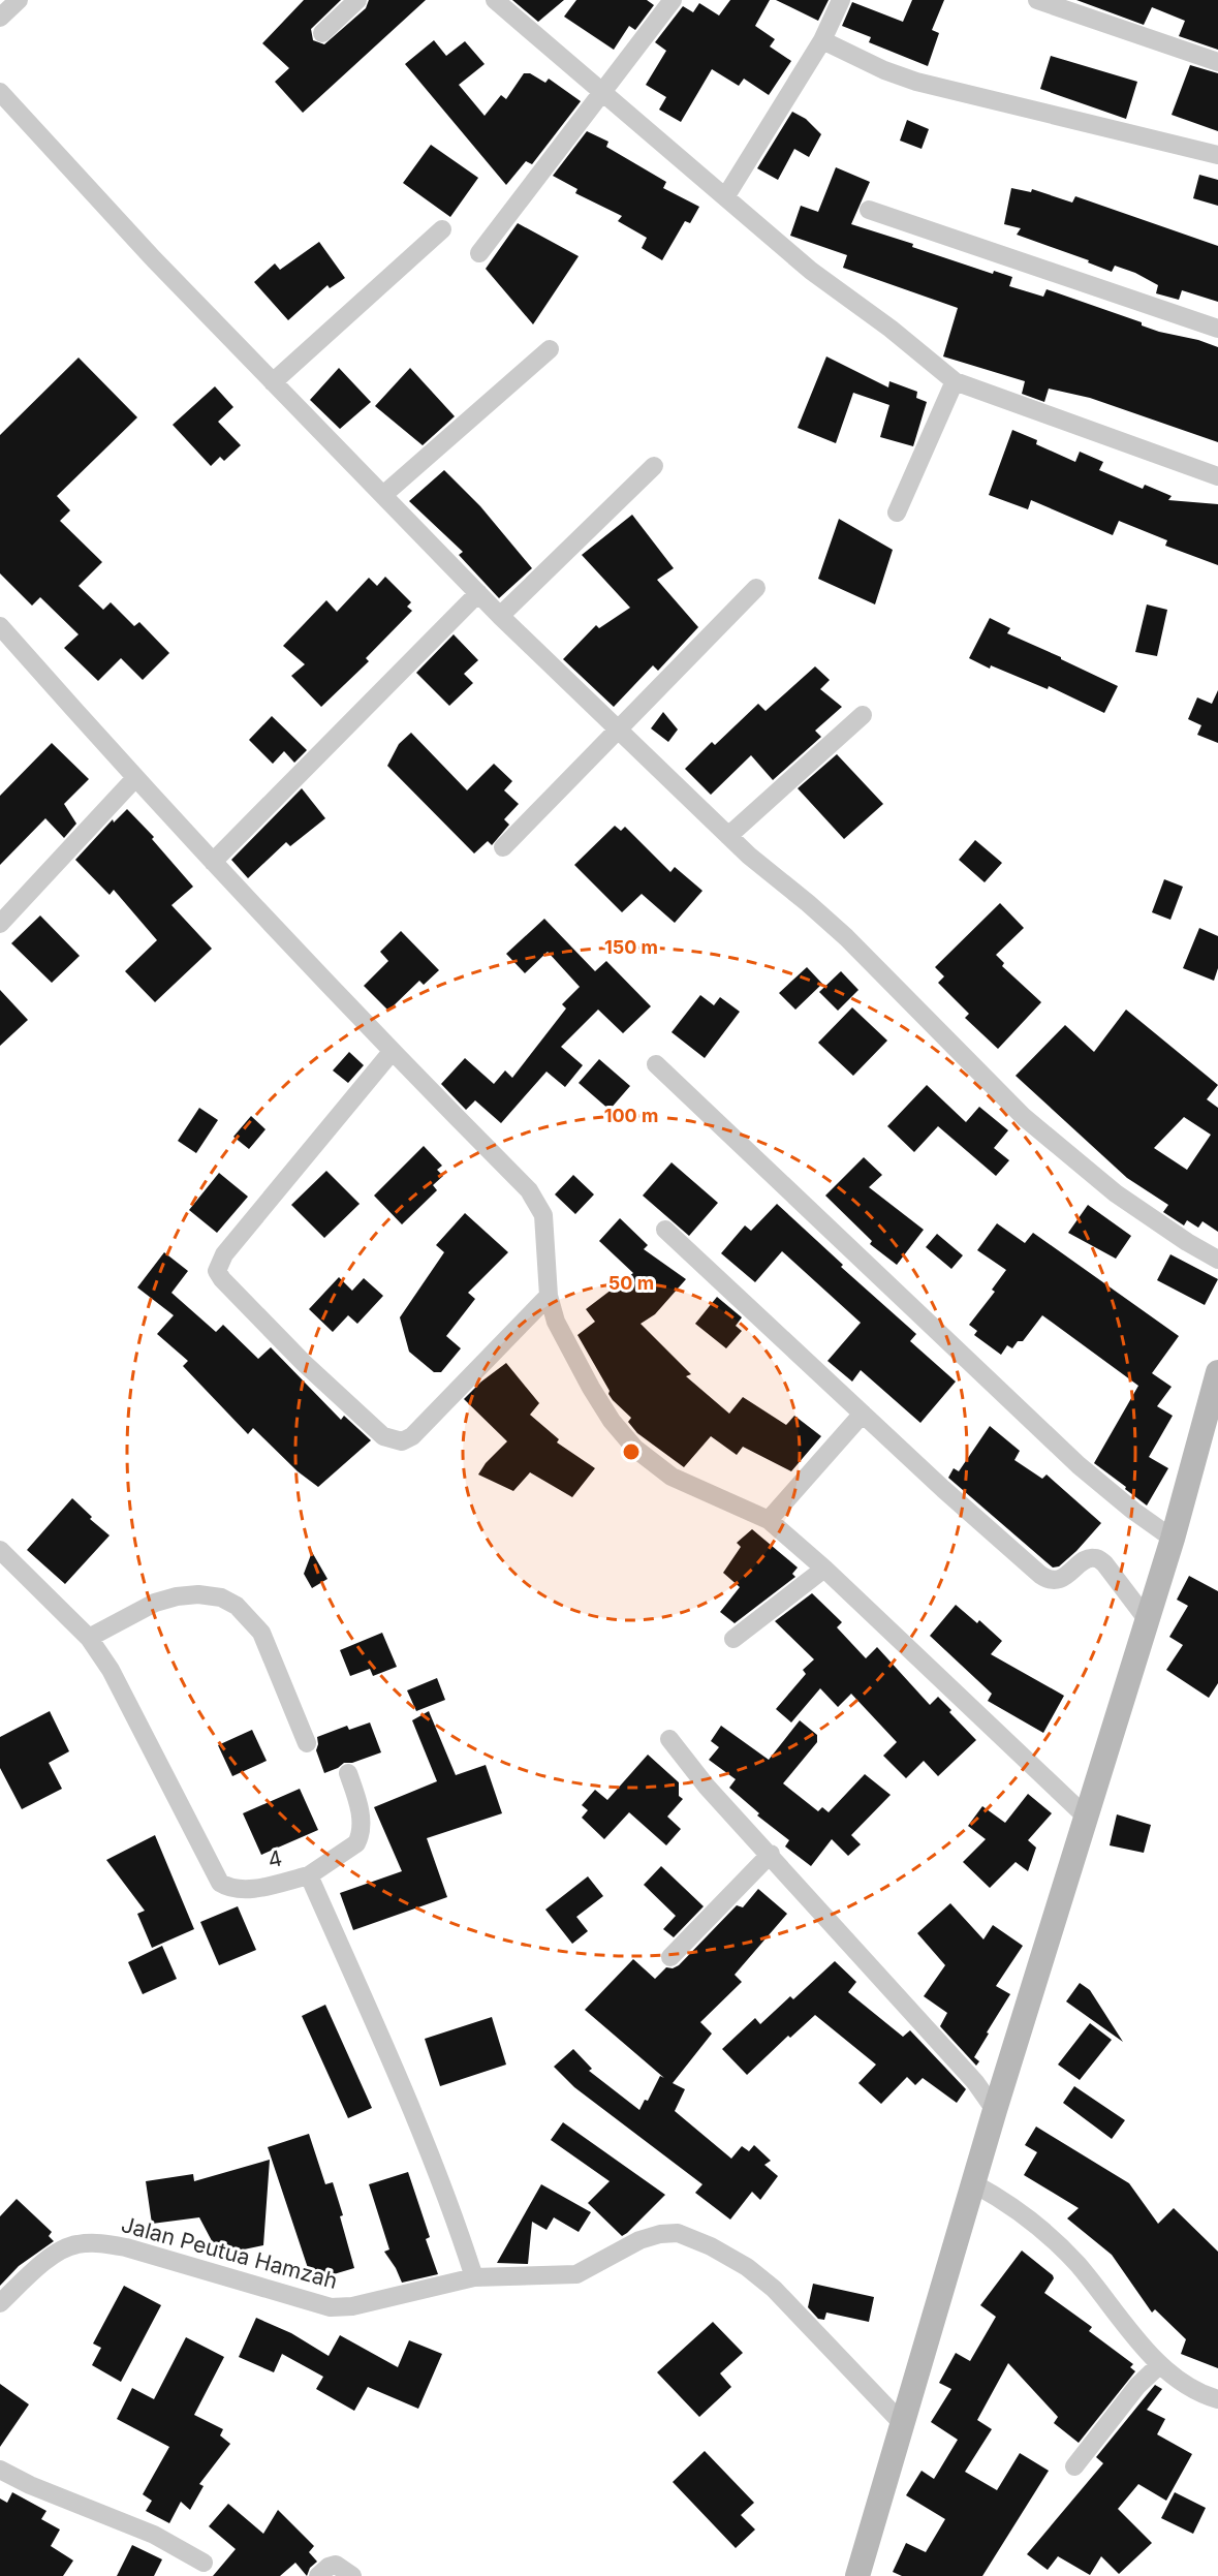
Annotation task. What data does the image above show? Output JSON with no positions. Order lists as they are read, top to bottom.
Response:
{
  "streets": {
    "street": ["4", "Jalan Peutua Hamzah"]
  },
  "crossings": [
    ["4", "Jalan Peutua Hamzah"]
  ],
  "rings": ["150 m", "100 m", "50 m"]
}
